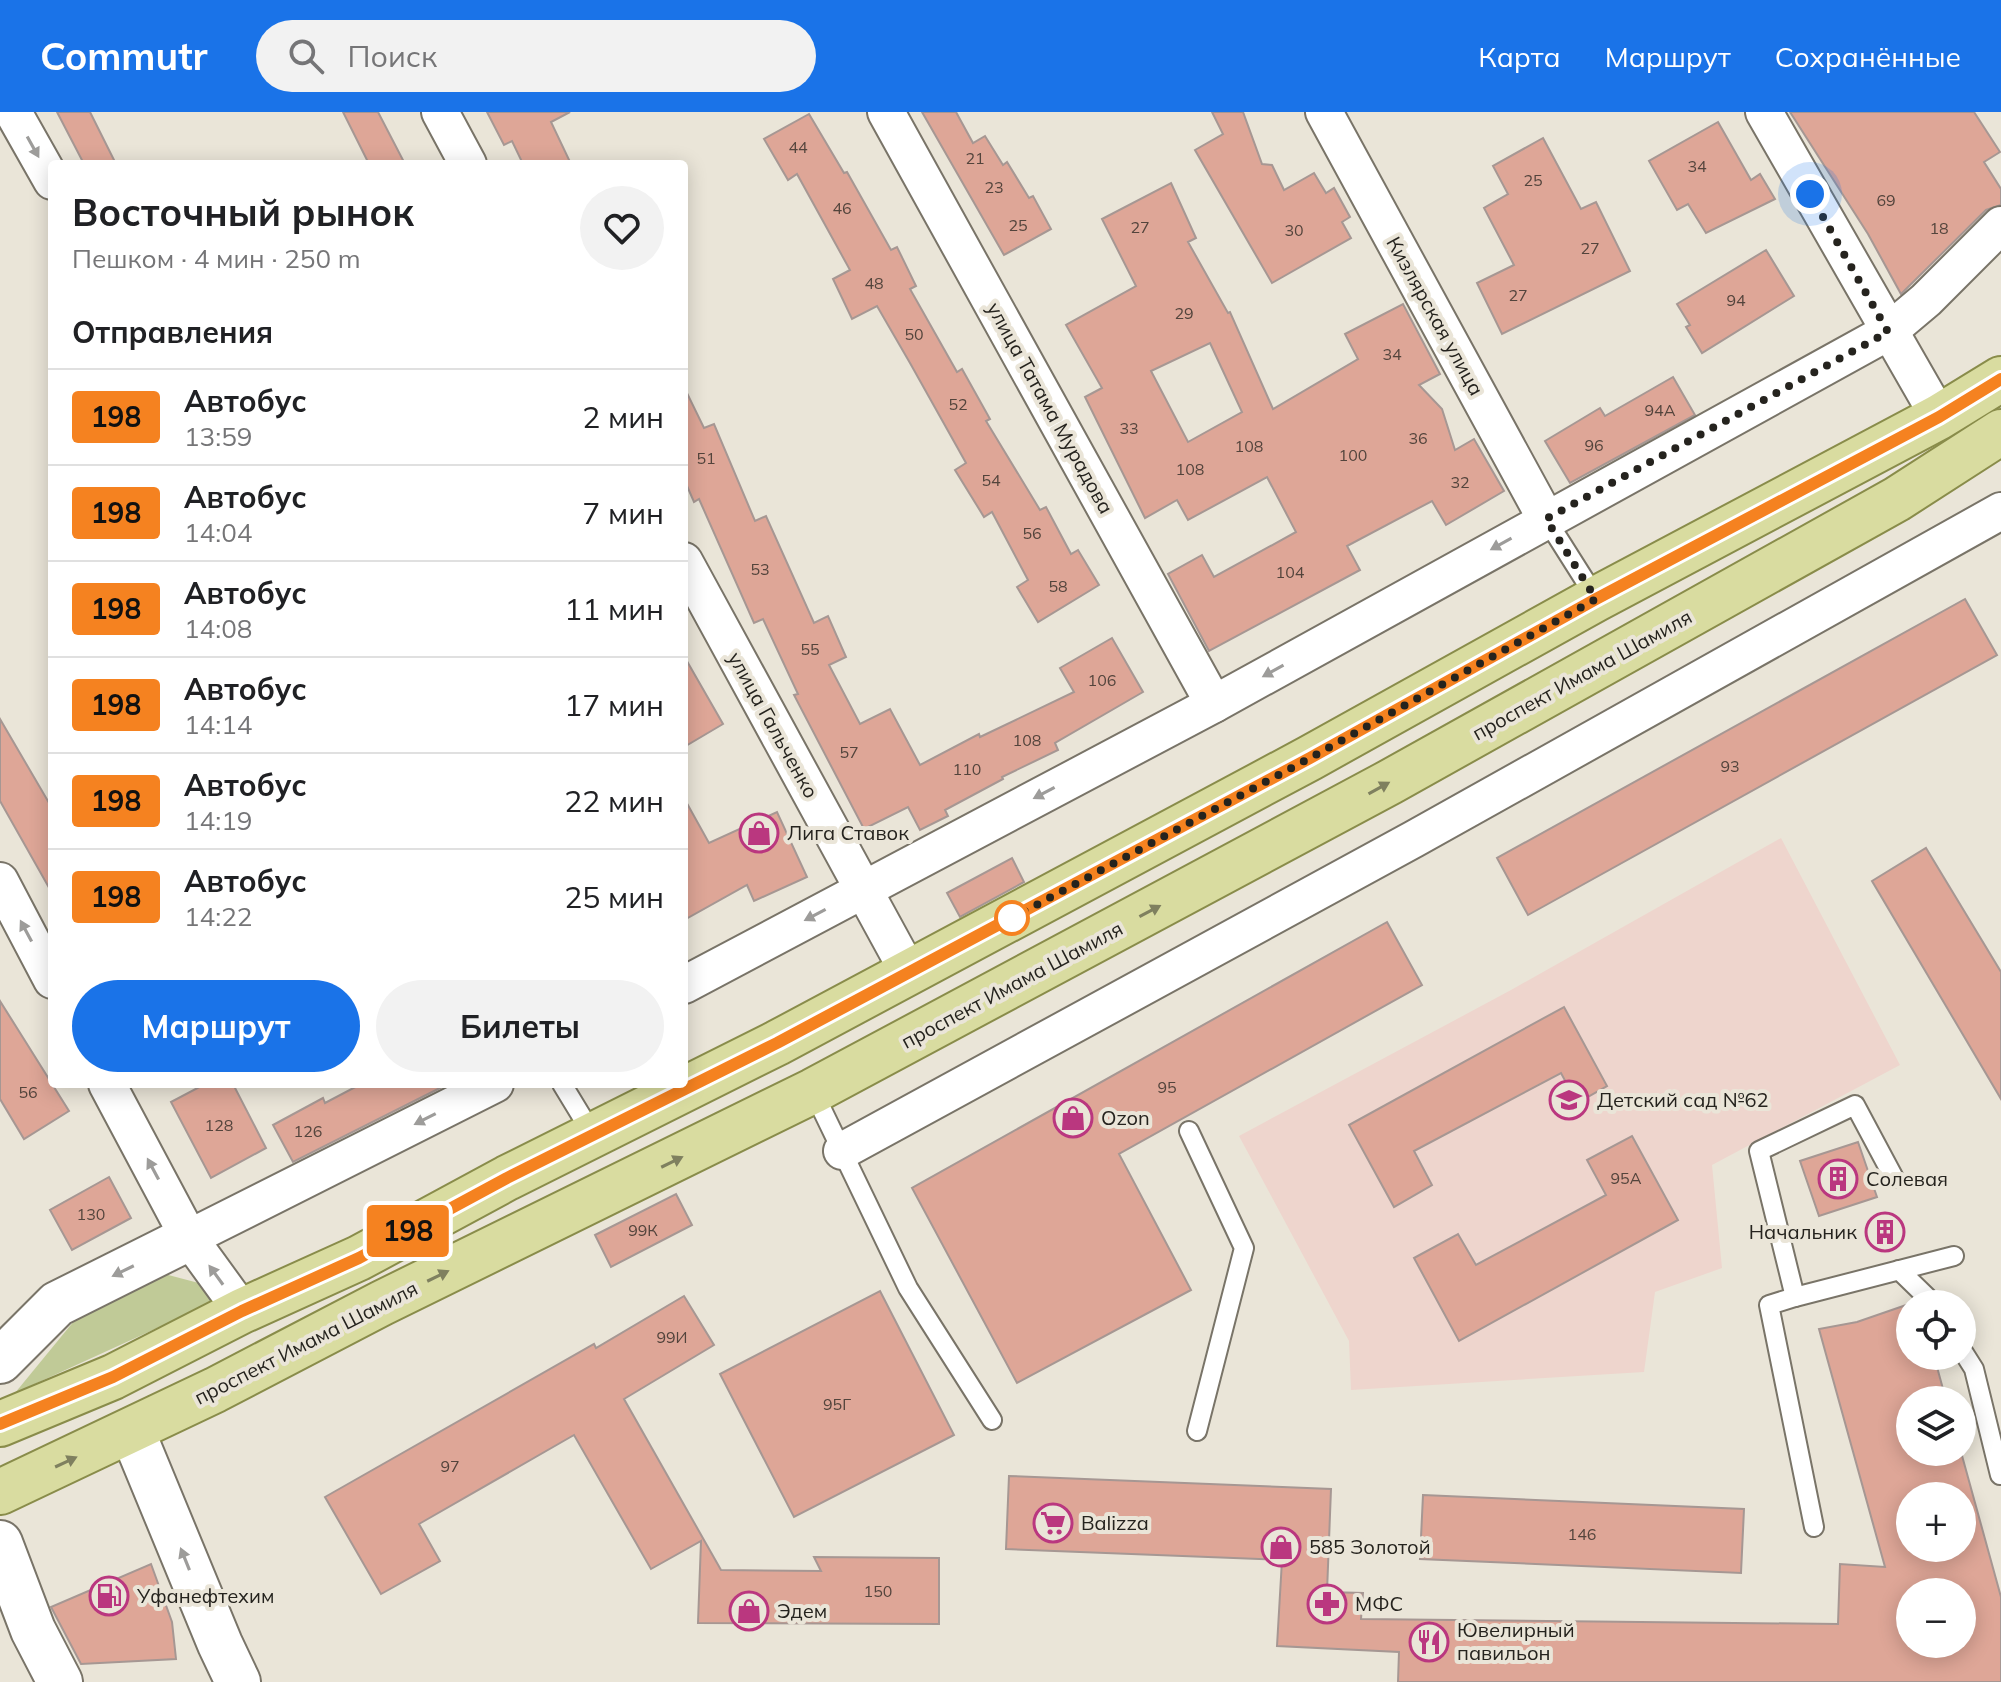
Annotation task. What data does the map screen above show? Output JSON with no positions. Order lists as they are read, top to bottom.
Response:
{
  "streets": {
    "main road": ["проспект Имама Шамиля"],
    "street": ["Кизлярская улица", "улица Татама Мурадова", "улица Гальченко"]
  },
  "places": {
    "shop": [
      "Лига Ставок",
      "Ozon",
      "585 Золотой",
      "Эдем"
    ],
    "school or university": ["Детский сад №62"],
    "building": ["Солевая", "Начальник"],
    "supermarket": ["Balizza"],
    "fuel station": ["Уфанефтехим"],
    "pharmacy": ["МФС"],
    "restaurant": ["Ювелирный павильон"]
  },
  "lines": ["bus line 198"],
  "house_numbers": [
    "44",
    "21",
    "34",
    "25",
    "23",
    "69",
    "46",
    "25",
    "27",
    "18",
    "30",
    "27",
    "48",
    "27",
    "94",
    "29",
    "50",
    "34",
    "52",
    "94А",
    "33",
    "36",
    "96",
    "108",
    "100",
    "51",
    "108",
    "54",
    "32",
    "56",
    "53",
    "104",
    "58",
    "55",
    "106",
    "108",
    "57",
    "93",
    "110",
    "95",
    "56",
    "128",
    "126",
    "95А",
    "130",
    "99К",
    "99И",
    "95Г",
    "97",
    "146",
    "150"
  ],
  "page": {
    "header": "Commutr",
    "search": "Поиск",
    "nav": ["Карта", "Маршрут", "Сохранённые"],
    "on_map": "198",
    "heading": [
      ["Восточный рынок", "Пешком · 4 мин · 250 m"],
      "Отправления"
    ],
    "list": [
      {
        "mark": "198",
        "name": "Автобус",
        "note": "13:59",
        "value": "2 мин"
      },
      {
        "mark": "198",
        "name": "Автобус",
        "note": "14:04",
        "value": "7 мин"
      },
      {
        "mark": "198",
        "name": "Автобус",
        "note": "14:08",
        "value": "11 мин"
      },
      {
        "mark": "198",
        "name": "Автобус",
        "note": "14:14",
        "value": "17 мин"
      },
      {
        "mark": "198",
        "name": "Автобус",
        "note": "14:19",
        "value": "22 мин"
      },
      {
        "mark": "198",
        "name": "Автобус",
        "note": "14:22",
        "value": "25 мин"
      }
    ],
    "buttons": ["Маршрут", "Билеты"],
    "map_buttons": ["+", "−"]
  }
}
